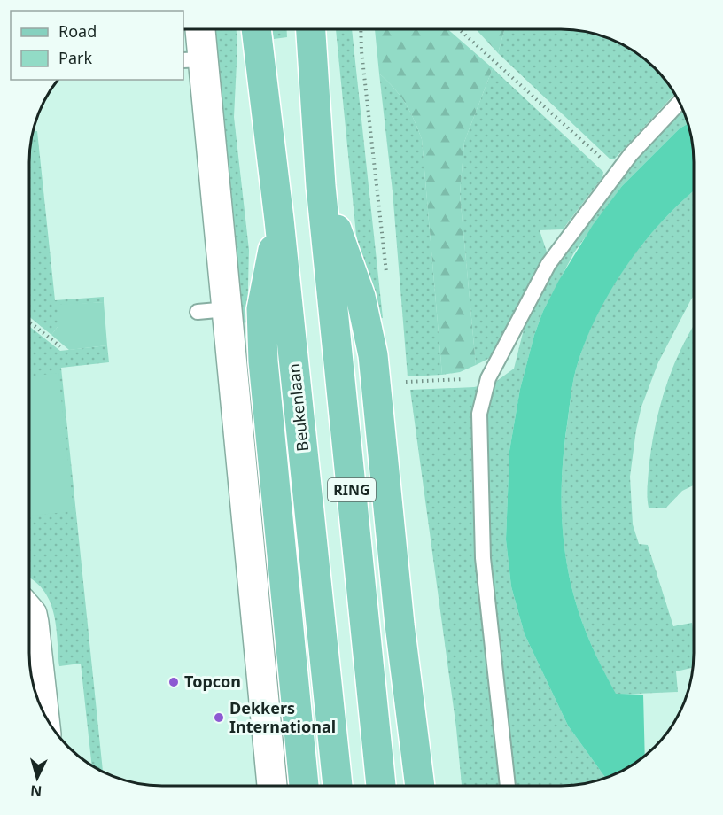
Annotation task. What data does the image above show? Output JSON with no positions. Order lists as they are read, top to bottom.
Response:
{
  "streets": {
    "main road": ["Beukenlaan", "RING"]
  },
  "places": ["Topcon", "Dekkers International"],
  "legend": ["Road", "Park"],
  "north": "bottom"
}
